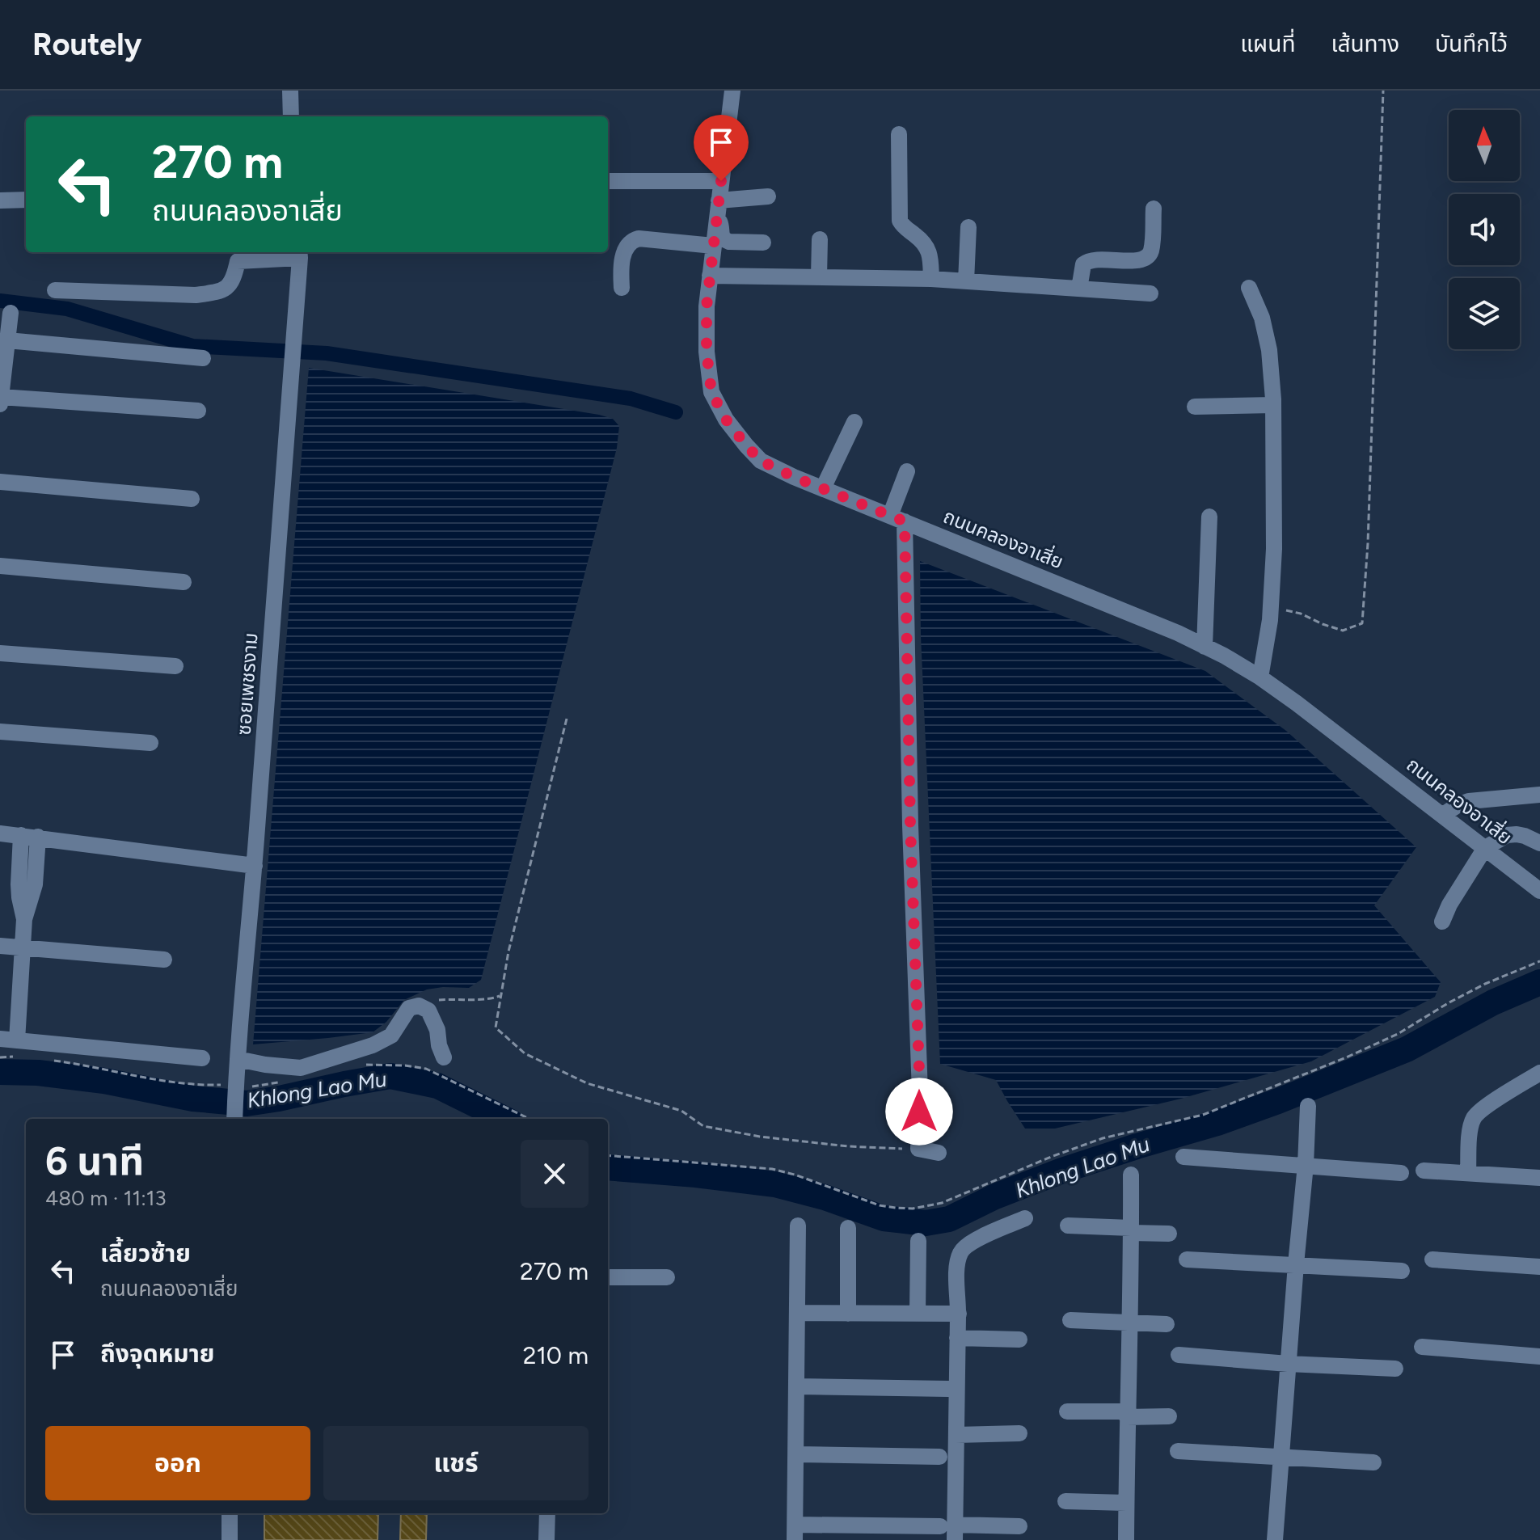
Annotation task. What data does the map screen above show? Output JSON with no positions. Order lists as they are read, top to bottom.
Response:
{
  "streets": {
    "street": ["ถนนคลองอาเสี่ย", "ซอยเพชรงาม"]
  },
  "water": ["Khlong Lao Mu"],
  "north": "top",
  "page": {
    "header": "Routely",
    "nav": ["แผนที่", "เส้นทาง", "บันทึกไว้"],
    "turn": ["270 m", "ถนนคลองอาเสี่ย"],
    "heading": ["6 นาที", "480 m · 11:13"],
    "list": [
      {
        "name": "เลี้ยวซ้าย",
        "note": "ถนนคลองอาเสี่ย",
        "value": "270 m"
      },
      {
        "name": "ถึงจุดหมาย",
        "value": "210 m"
      }
    ],
    "buttons": ["ออก", "แชร์"]
  }
}
